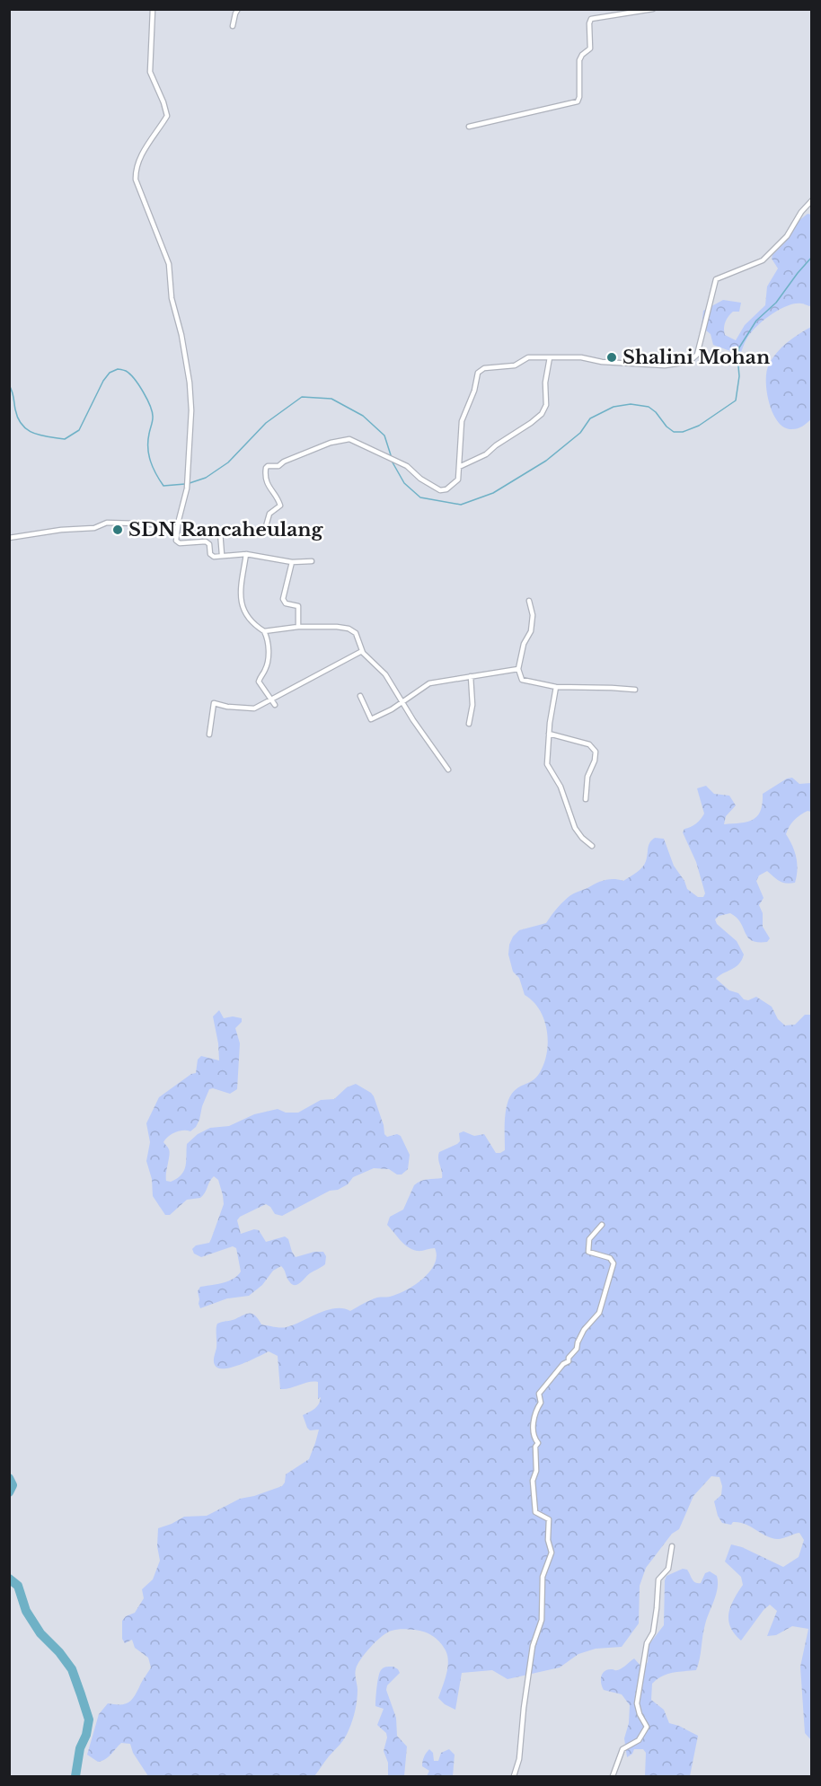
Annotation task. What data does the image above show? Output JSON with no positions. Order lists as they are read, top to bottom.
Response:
{
  "places": ["Shalini Mohan", "SDN Rancaheulang"]
}
